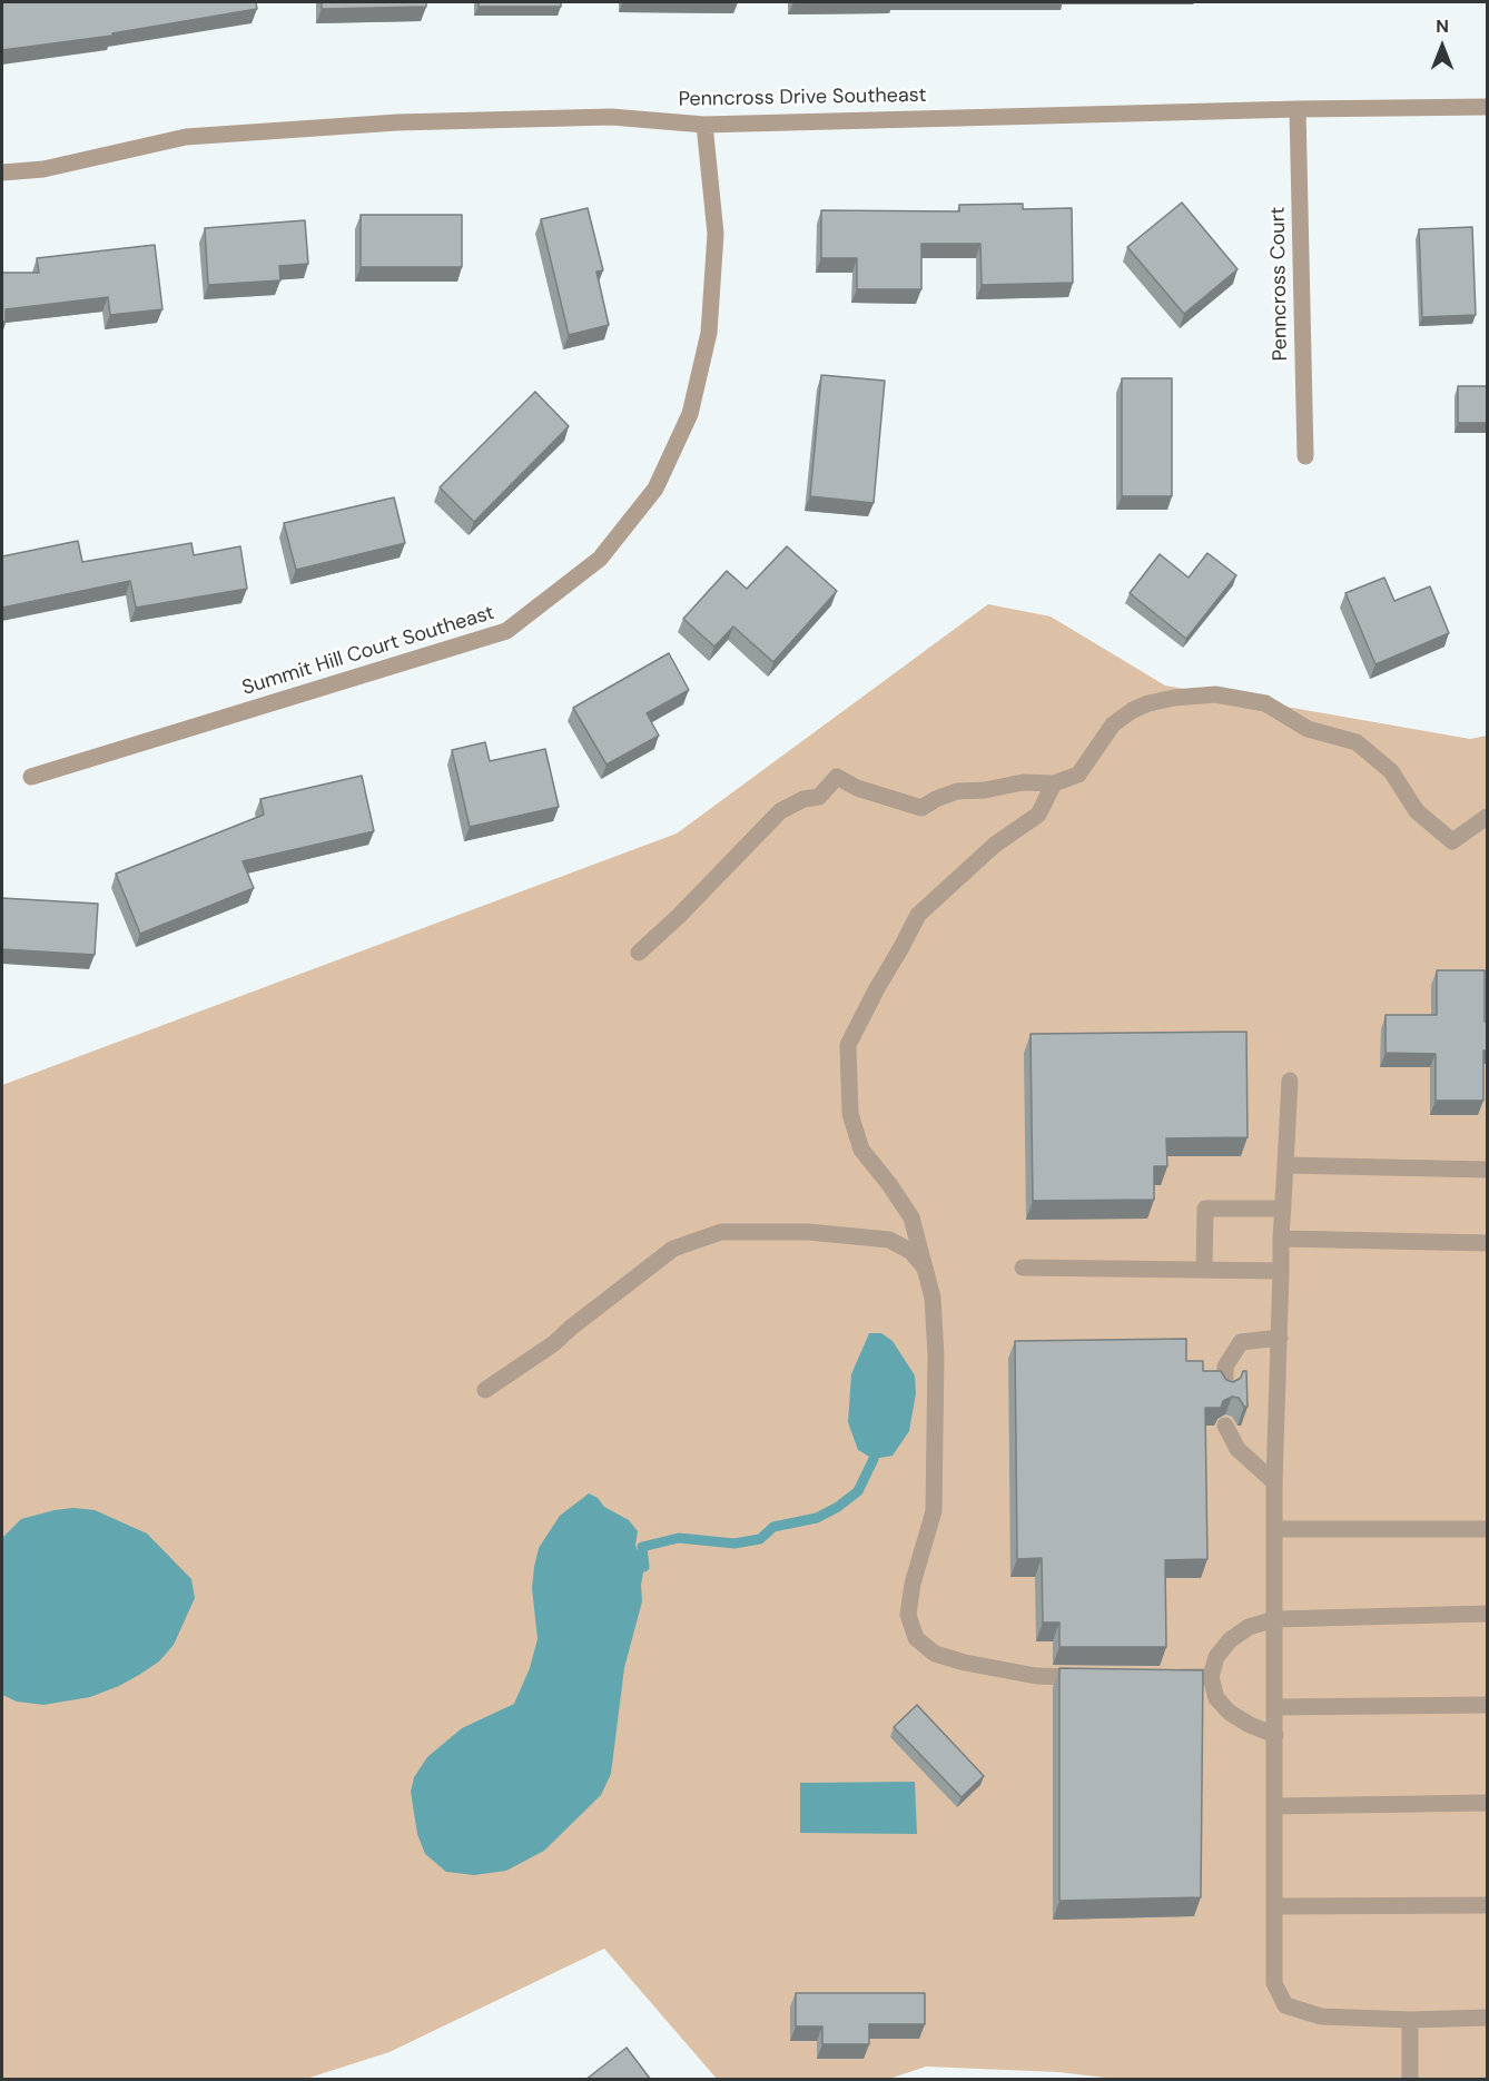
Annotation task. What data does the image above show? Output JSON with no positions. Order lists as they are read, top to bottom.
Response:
{
  "streets": {
    "street": ["Penncross Drive Southeast", "Penncross Court", "Summit Hill Court Southeast"]
  },
  "crossings": [
    ["Penncross Drive Southeast", "Penncross Court"],
    ["Penncross Drive Southeast", "Summit Hill Court Southeast"]
  ],
  "north": "top"
}
